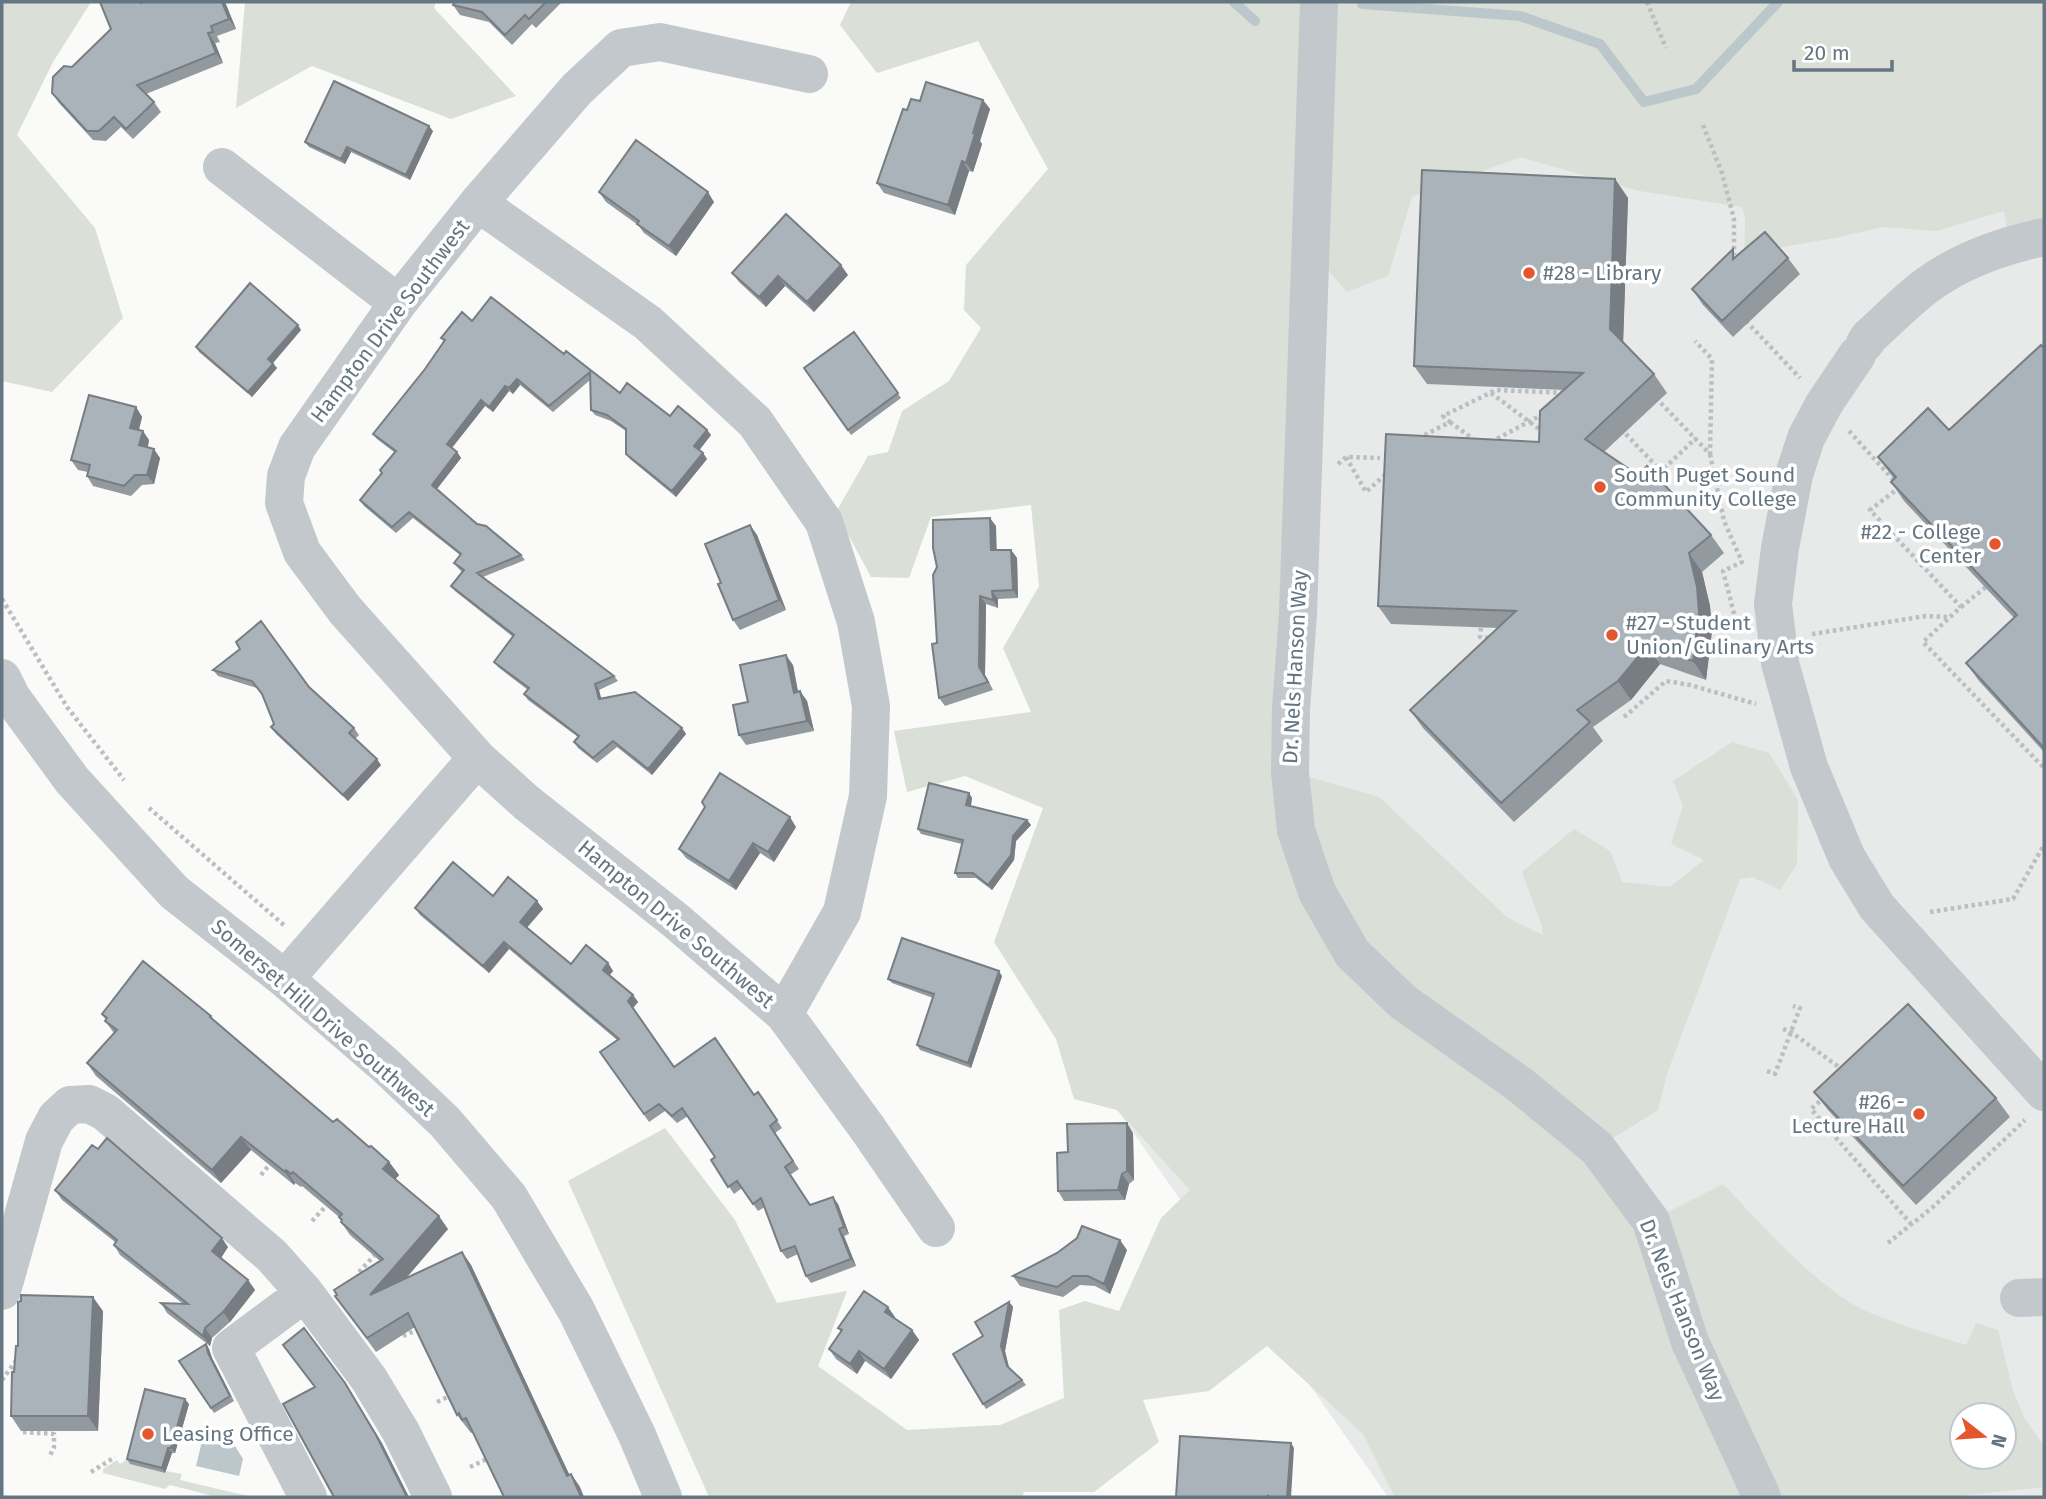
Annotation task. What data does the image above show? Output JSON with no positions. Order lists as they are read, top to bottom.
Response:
{
  "streets": {
    "street": ["Hampton Drive Southwest", "Dr. Nels Hanson Way", "Somerset Hill Drive Southwest"]
  },
  "places": [
    "#28 - Library",
    "South Puget Sound Community College",
    "#22 - College Center",
    "#27 - Student Union/Culinary Arts",
    "#26 - Lecture Hall",
    "Leasing Office"
  ],
  "scale_bar": "20 m",
  "north": "right"
}
